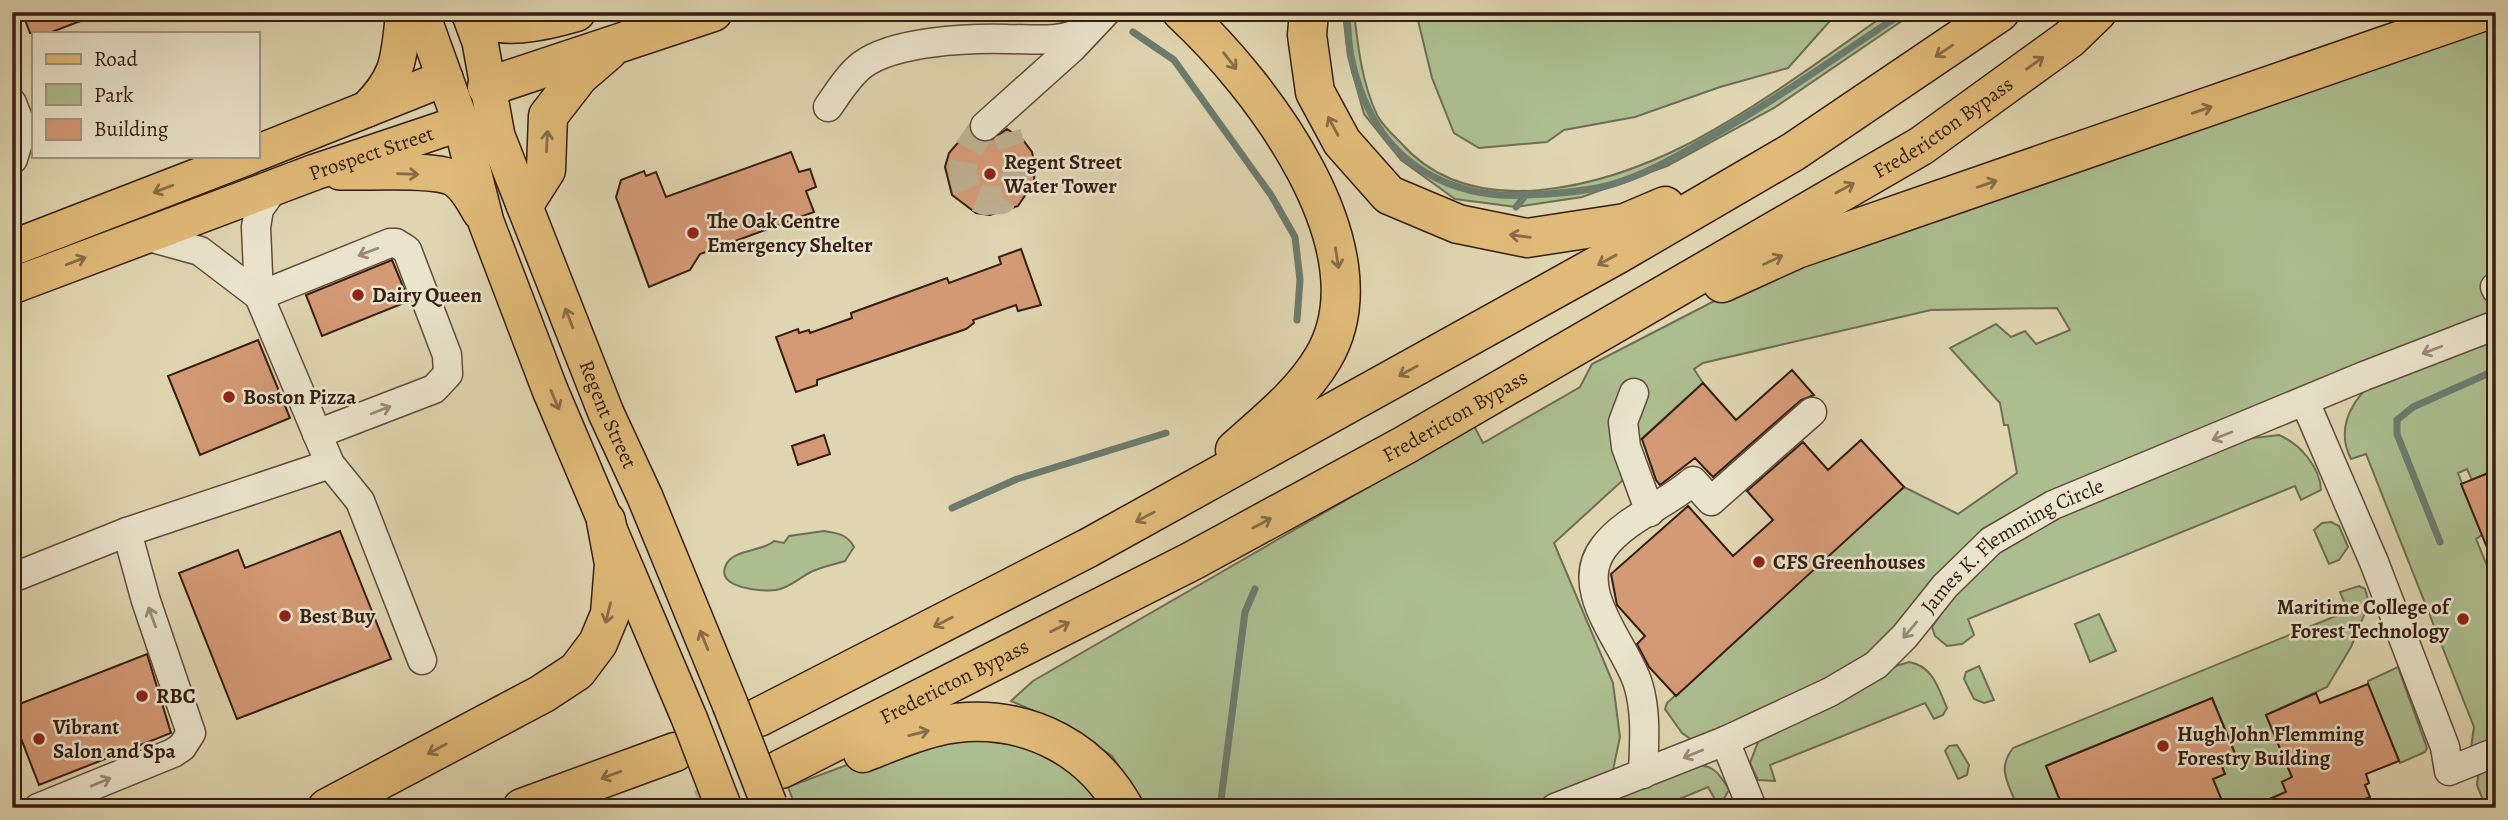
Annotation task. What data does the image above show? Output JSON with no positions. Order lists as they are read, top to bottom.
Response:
{
  "streets": {
    "highway": ["Fredericton Bypass"],
    "main road": ["Prospect Street", "Regent Street"],
    "street": ["James K. Flemming Circle"]
  },
  "crossings": [
    ["Fredericton Bypass", "Regent Street"],
    ["Prospect Street", "Regent Street"]
  ],
  "one_way": ["James K. Flemming Circle"],
  "places": [
    "Regent Street Water Tower",
    "The Oak Centre Emergency Shelter",
    "Dairy Queen",
    "Boston Pizza",
    "CFS Greenhouses",
    "Best Buy",
    "Maritime College of Forest Technology",
    "RBC",
    "Vibrant Salon and Spa",
    "Hugh John Flemming Forestry Building"
  ],
  "legend": ["Road", "Park", "Building"]
}
